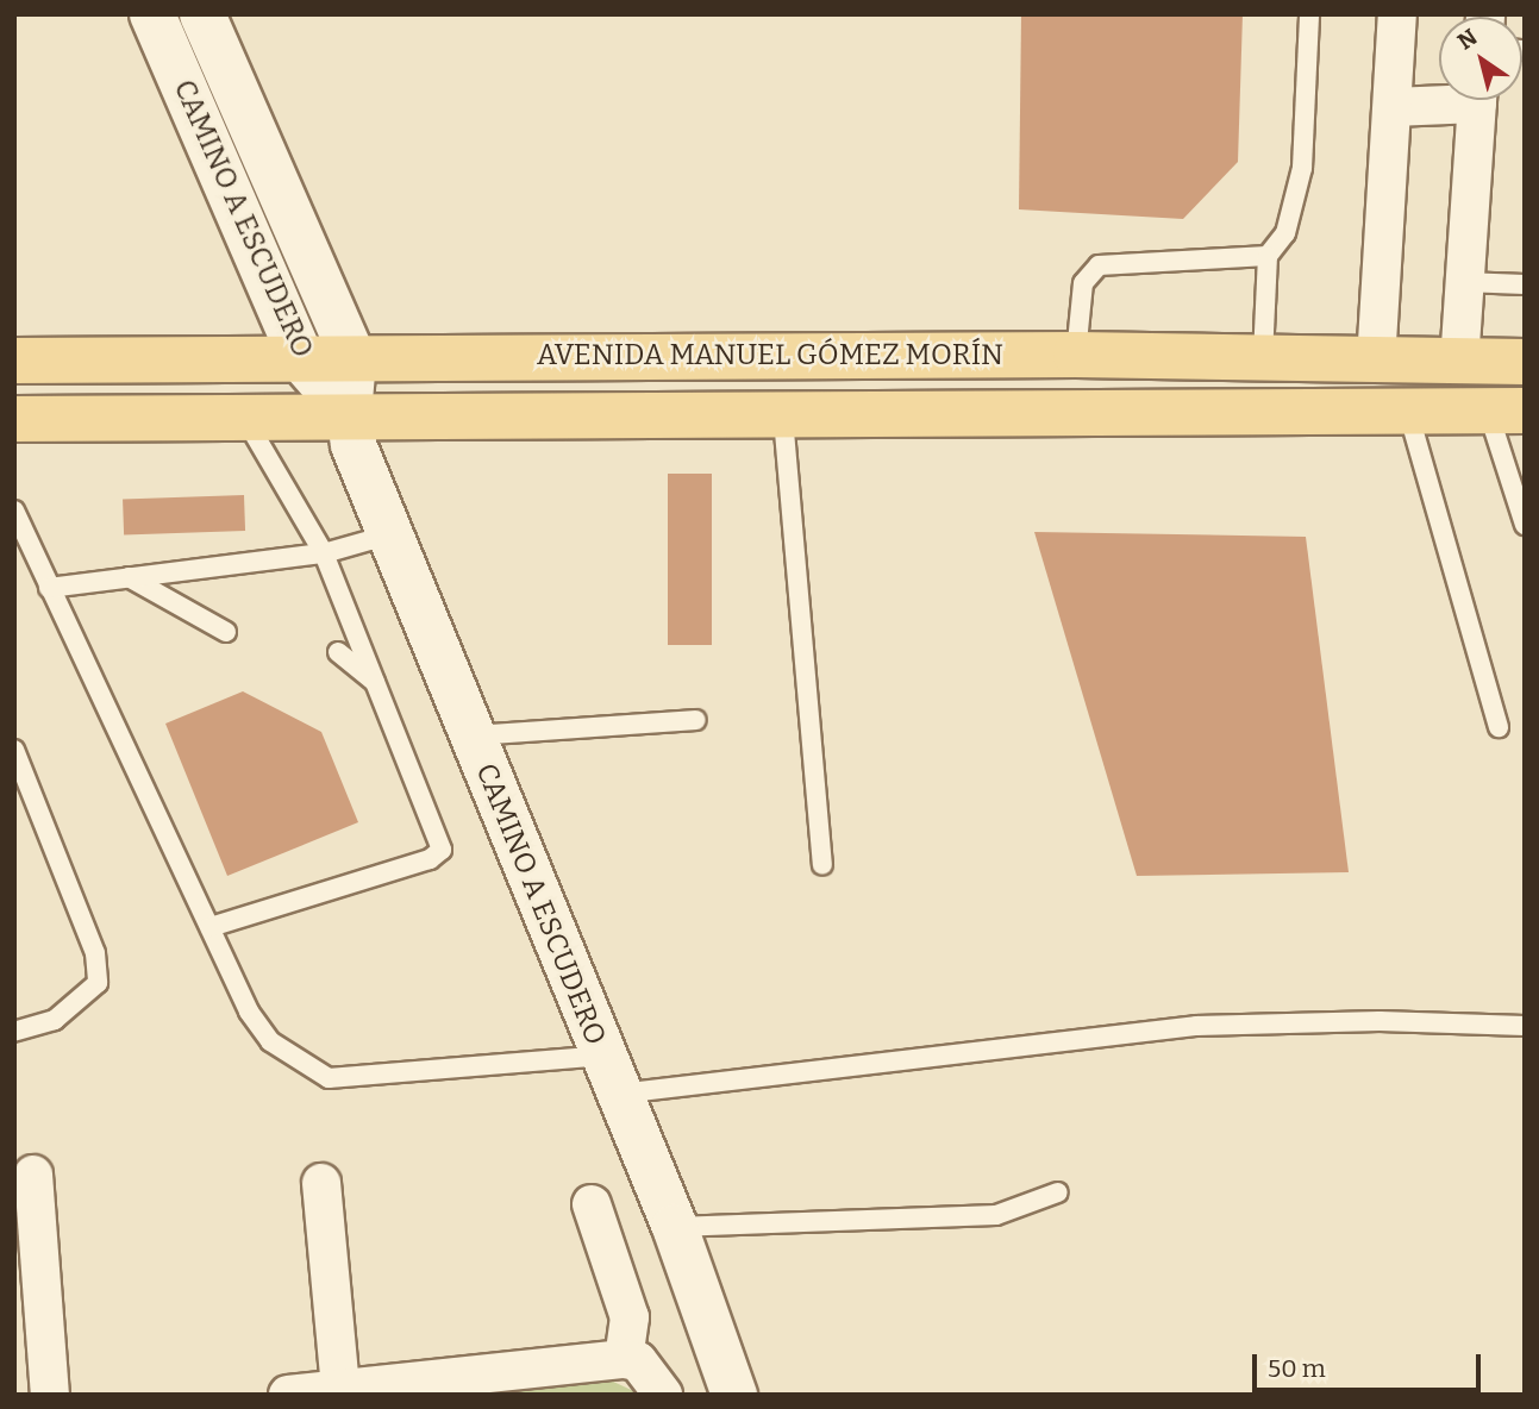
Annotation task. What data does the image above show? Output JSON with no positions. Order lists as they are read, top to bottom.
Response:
{
  "streets": {
    "main road": ["AVENIDA MANUEL GÓMEZ MORÍN"],
    "street": ["CAMINO A ESCUDERO"]
  },
  "crossings": [
    ["CAMINO A ESCUDERO", "AVENIDA MANUEL GÓMEZ MORÍN"]
  ],
  "scale_bar": "50 m",
  "north": "top left"
}
